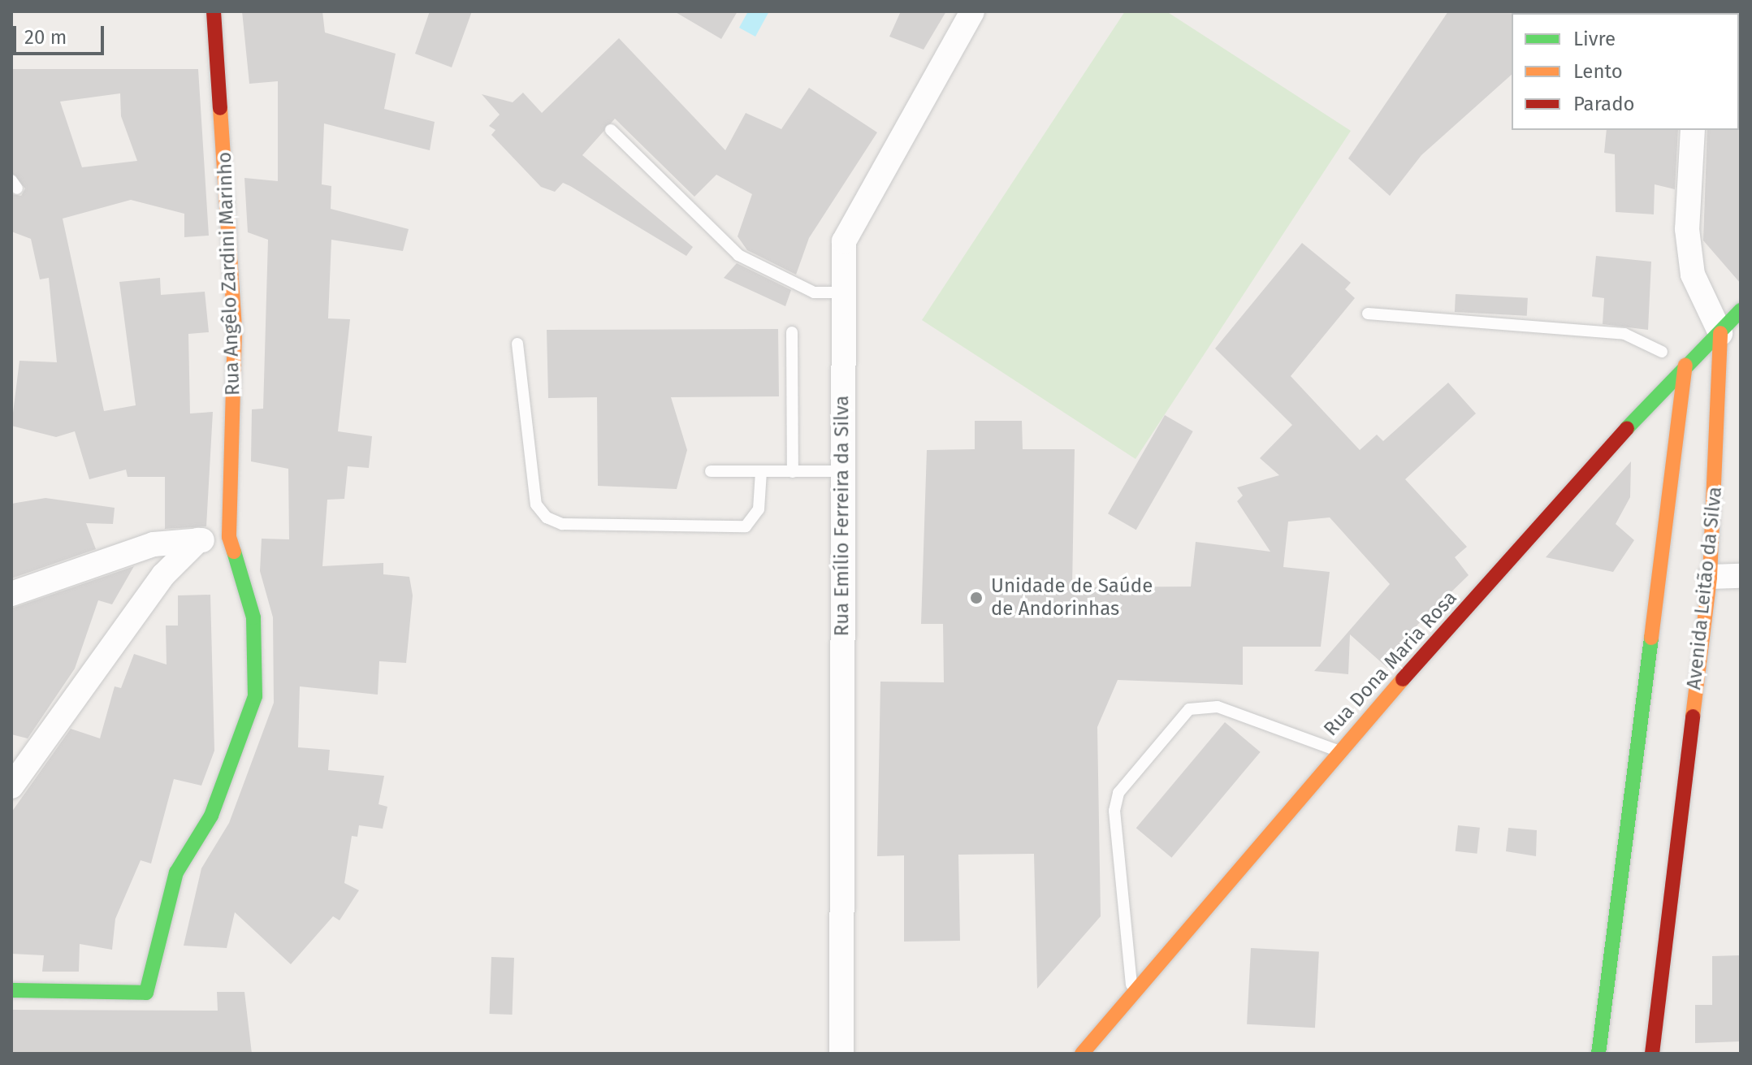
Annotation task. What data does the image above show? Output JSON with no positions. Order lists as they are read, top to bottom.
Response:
{
  "streets": {
    "street": [
      "Rua Angêlo Zardini Marinho",
      "Rua Emílio Ferreira da Silva",
      "Avenida Leitão da Silva",
      "Rua Dona Maria Rosa"
    ]
  },
  "crossings": [
    ["Avenida Leitão da Silva", "Rua Dona Maria Rosa"]
  ],
  "places": ["Unidade de Saúde de Andorinhas"],
  "legend": ["Livre", "Lento", "Parado"],
  "scale_bar": "20 m"
}
